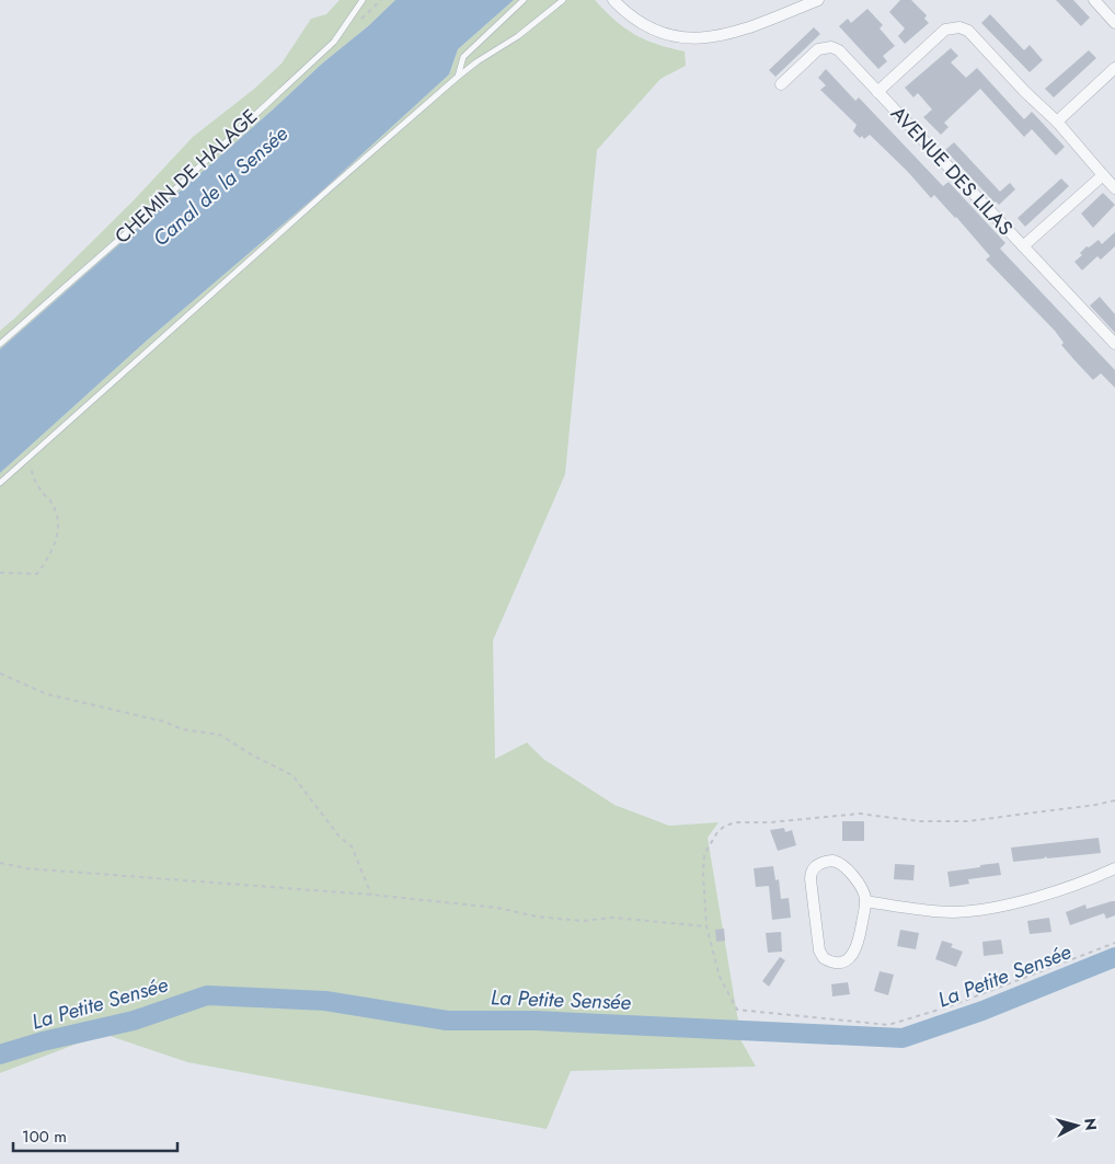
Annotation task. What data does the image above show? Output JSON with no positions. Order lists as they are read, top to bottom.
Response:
{
  "streets": {
    "street": ["AVENUE DES LILAS"],
    "lane": ["CHEMIN DE HALAGE"]
  },
  "water": ["Canal de la Sensée", "La Petite Sensée"],
  "scale_bar": "100 m",
  "north": "right"
}
